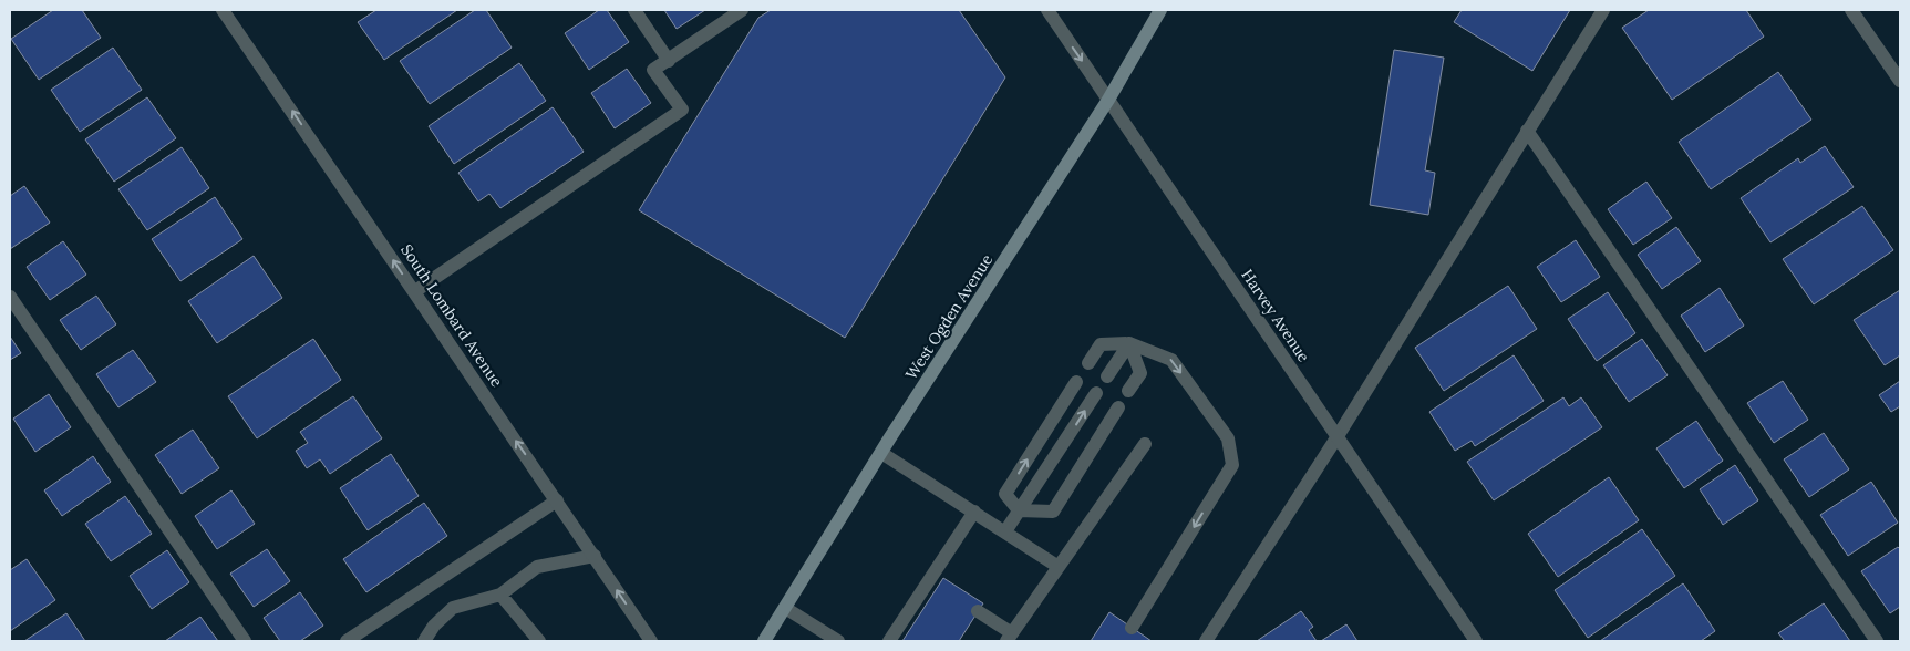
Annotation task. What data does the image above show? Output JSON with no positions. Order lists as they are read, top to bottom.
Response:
{
  "streets": {
    "main road": ["West Ogden Avenue"],
    "street": ["South Lombard Avenue", "Harvey Avenue"]
  },
  "crossings": [
    ["Harvey Avenue", "West Ogden Avenue"]
  ],
  "one_way": ["South Lombard Avenue"]
}
